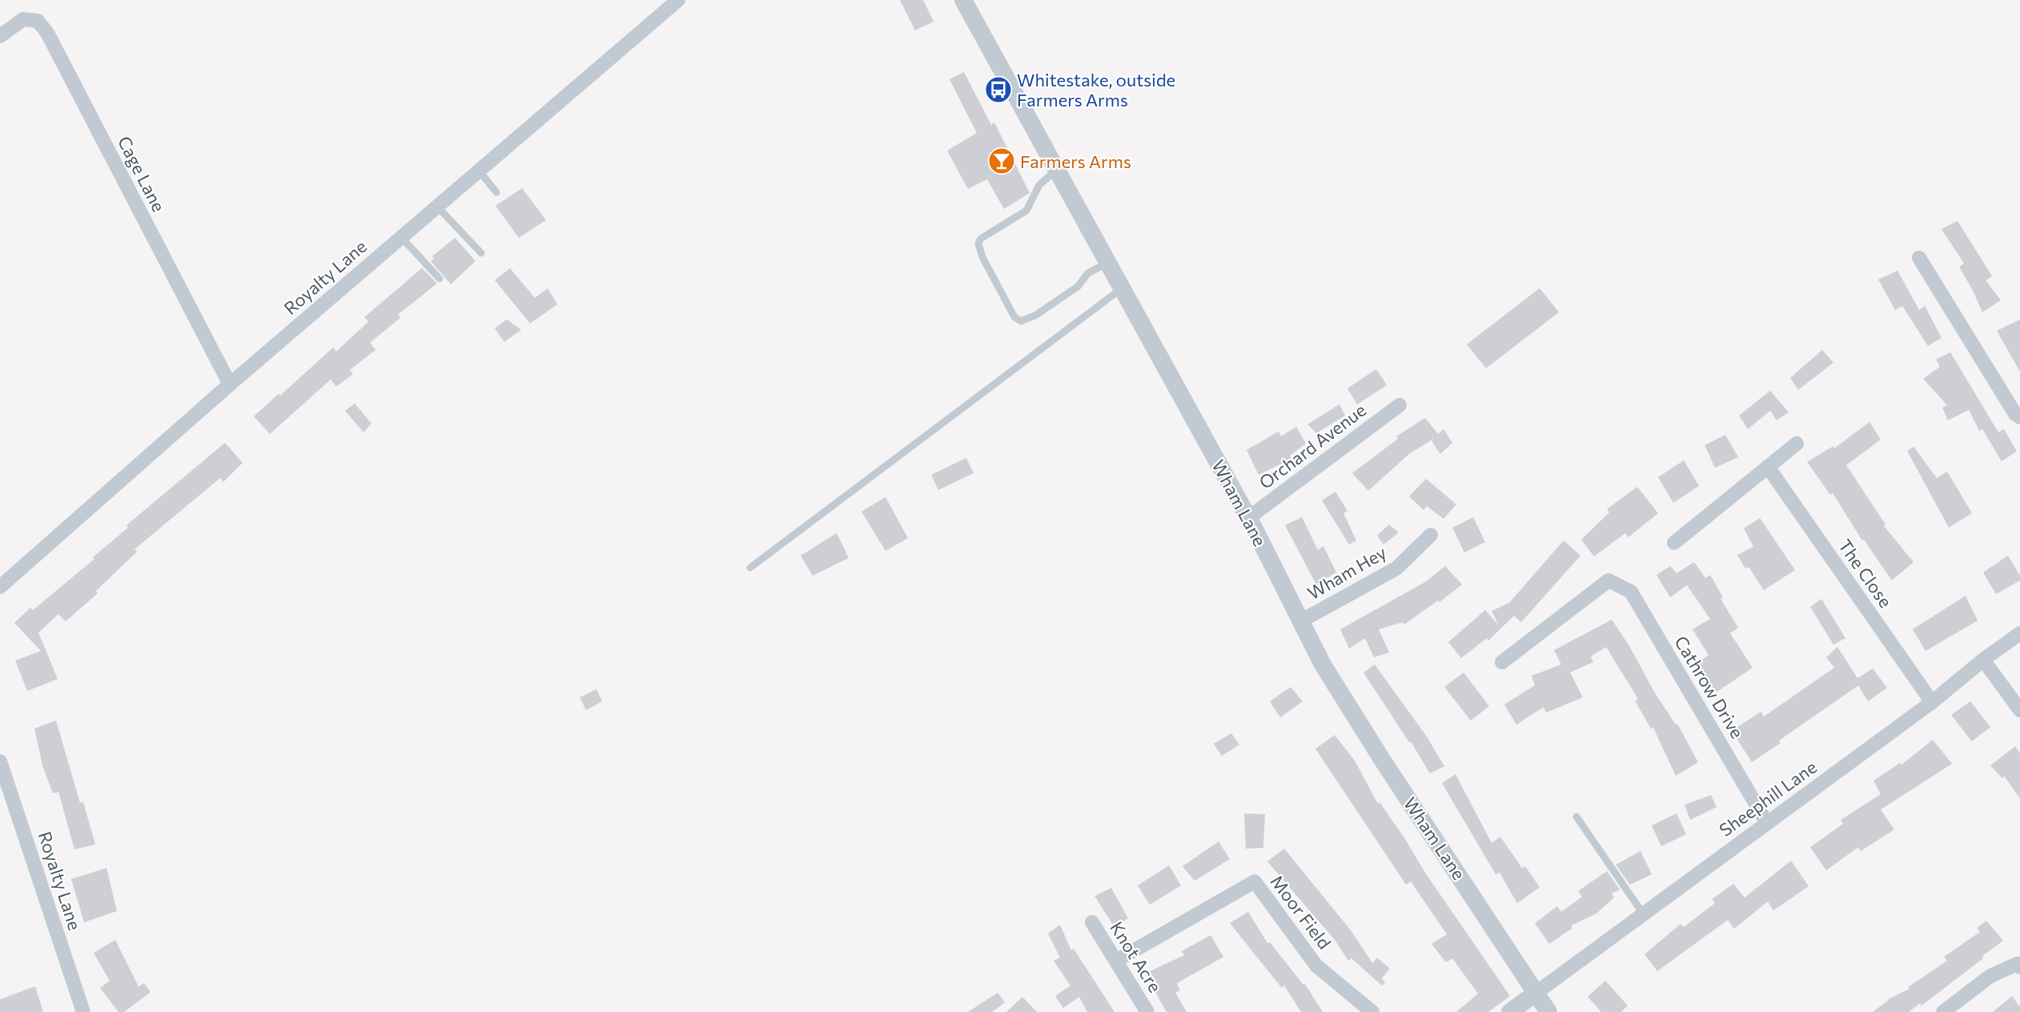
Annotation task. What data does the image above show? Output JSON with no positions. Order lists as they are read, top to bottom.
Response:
{
  "streets": {
    "street": [
      "Cage Lane",
      "Royalty Lane",
      "Orchard Avenue",
      "Wham Lane",
      "Wham Hey",
      "The Close",
      "Cathrow Drive",
      "Sheephill Lane",
      "Moor Field",
      "Knot Acre"
    ]
  },
  "crossings": [
    ["Cage Lane", "Royalty Lane"],
    ["Orchard Avenue", "Wham Lane"],
    ["Wham Lane", "Wham Hey"],
    ["Wham Lane", "Sheephill Lane"],
    ["The Close", "Sheephill Lane"],
    ["Cathrow Drive", "Sheephill Lane"],
    ["Moor Field", "Knot Acre"]
  ],
  "places": {
    "bus stop": ["Whitestake, outside Farmers Arms"],
    "bar": ["Farmers Arms"]
  }
}
